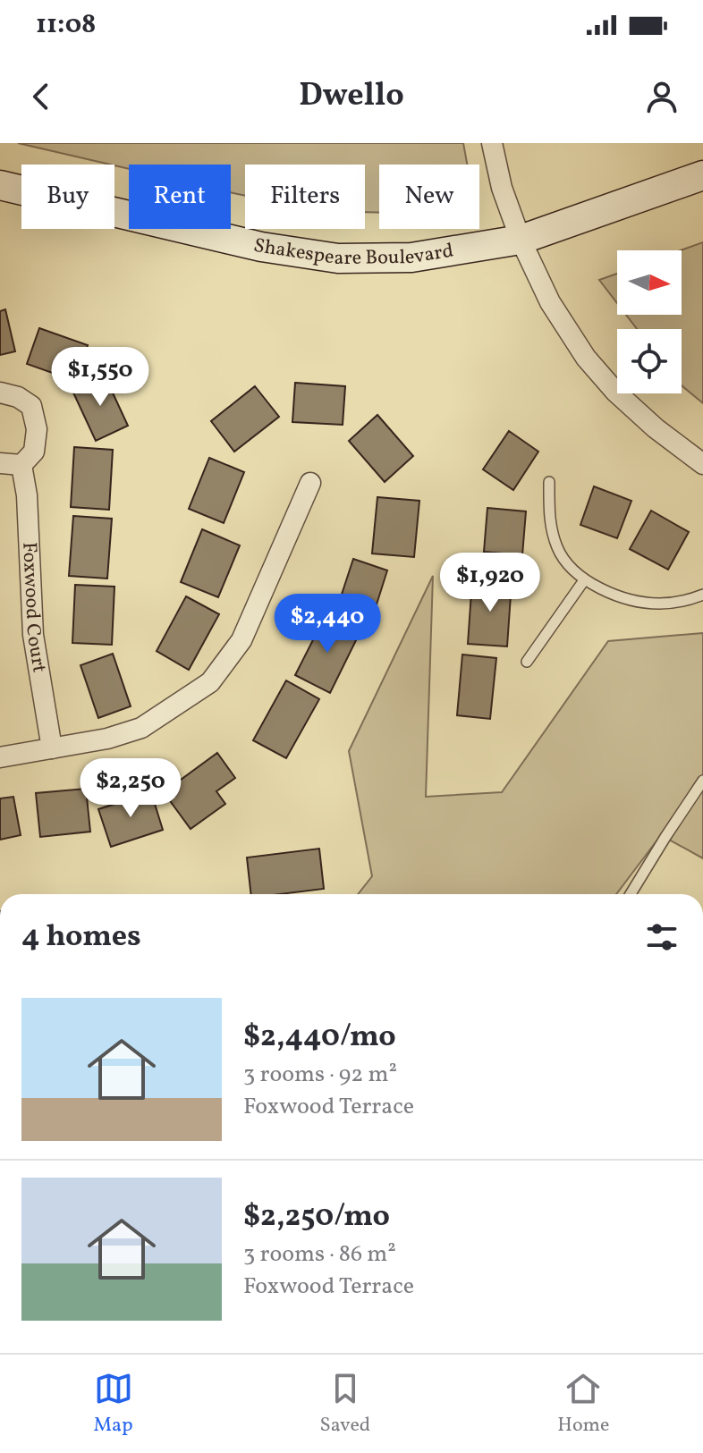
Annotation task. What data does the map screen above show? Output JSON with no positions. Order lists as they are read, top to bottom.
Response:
{
  "streets": {
    "street": ["Shakespeare Boulevard", "Foxwood Court"]
  },
  "north": "right",
  "page": {
    "status": "11:08",
    "header": "Dwello",
    "chip": [
      "Buy",
      "Rent",
      "Filters",
      "New"
    ],
    "price": [
      "$1,550",
      "$1,920",
      "$2,440",
      "$2,250"
    ],
    "heading": "4 homes",
    "list": [
      {
        "name": "$2,440/mo",
        "note": "3 rooms · 92 m² · Foxwood Terrace"
      },
      {
        "name": "$2,250/mo",
        "note": "3 rooms · 86 m² · Foxwood Terrace"
      }
    ],
    "tabs": ["Map", "Saved", "Home"]
  }
}
